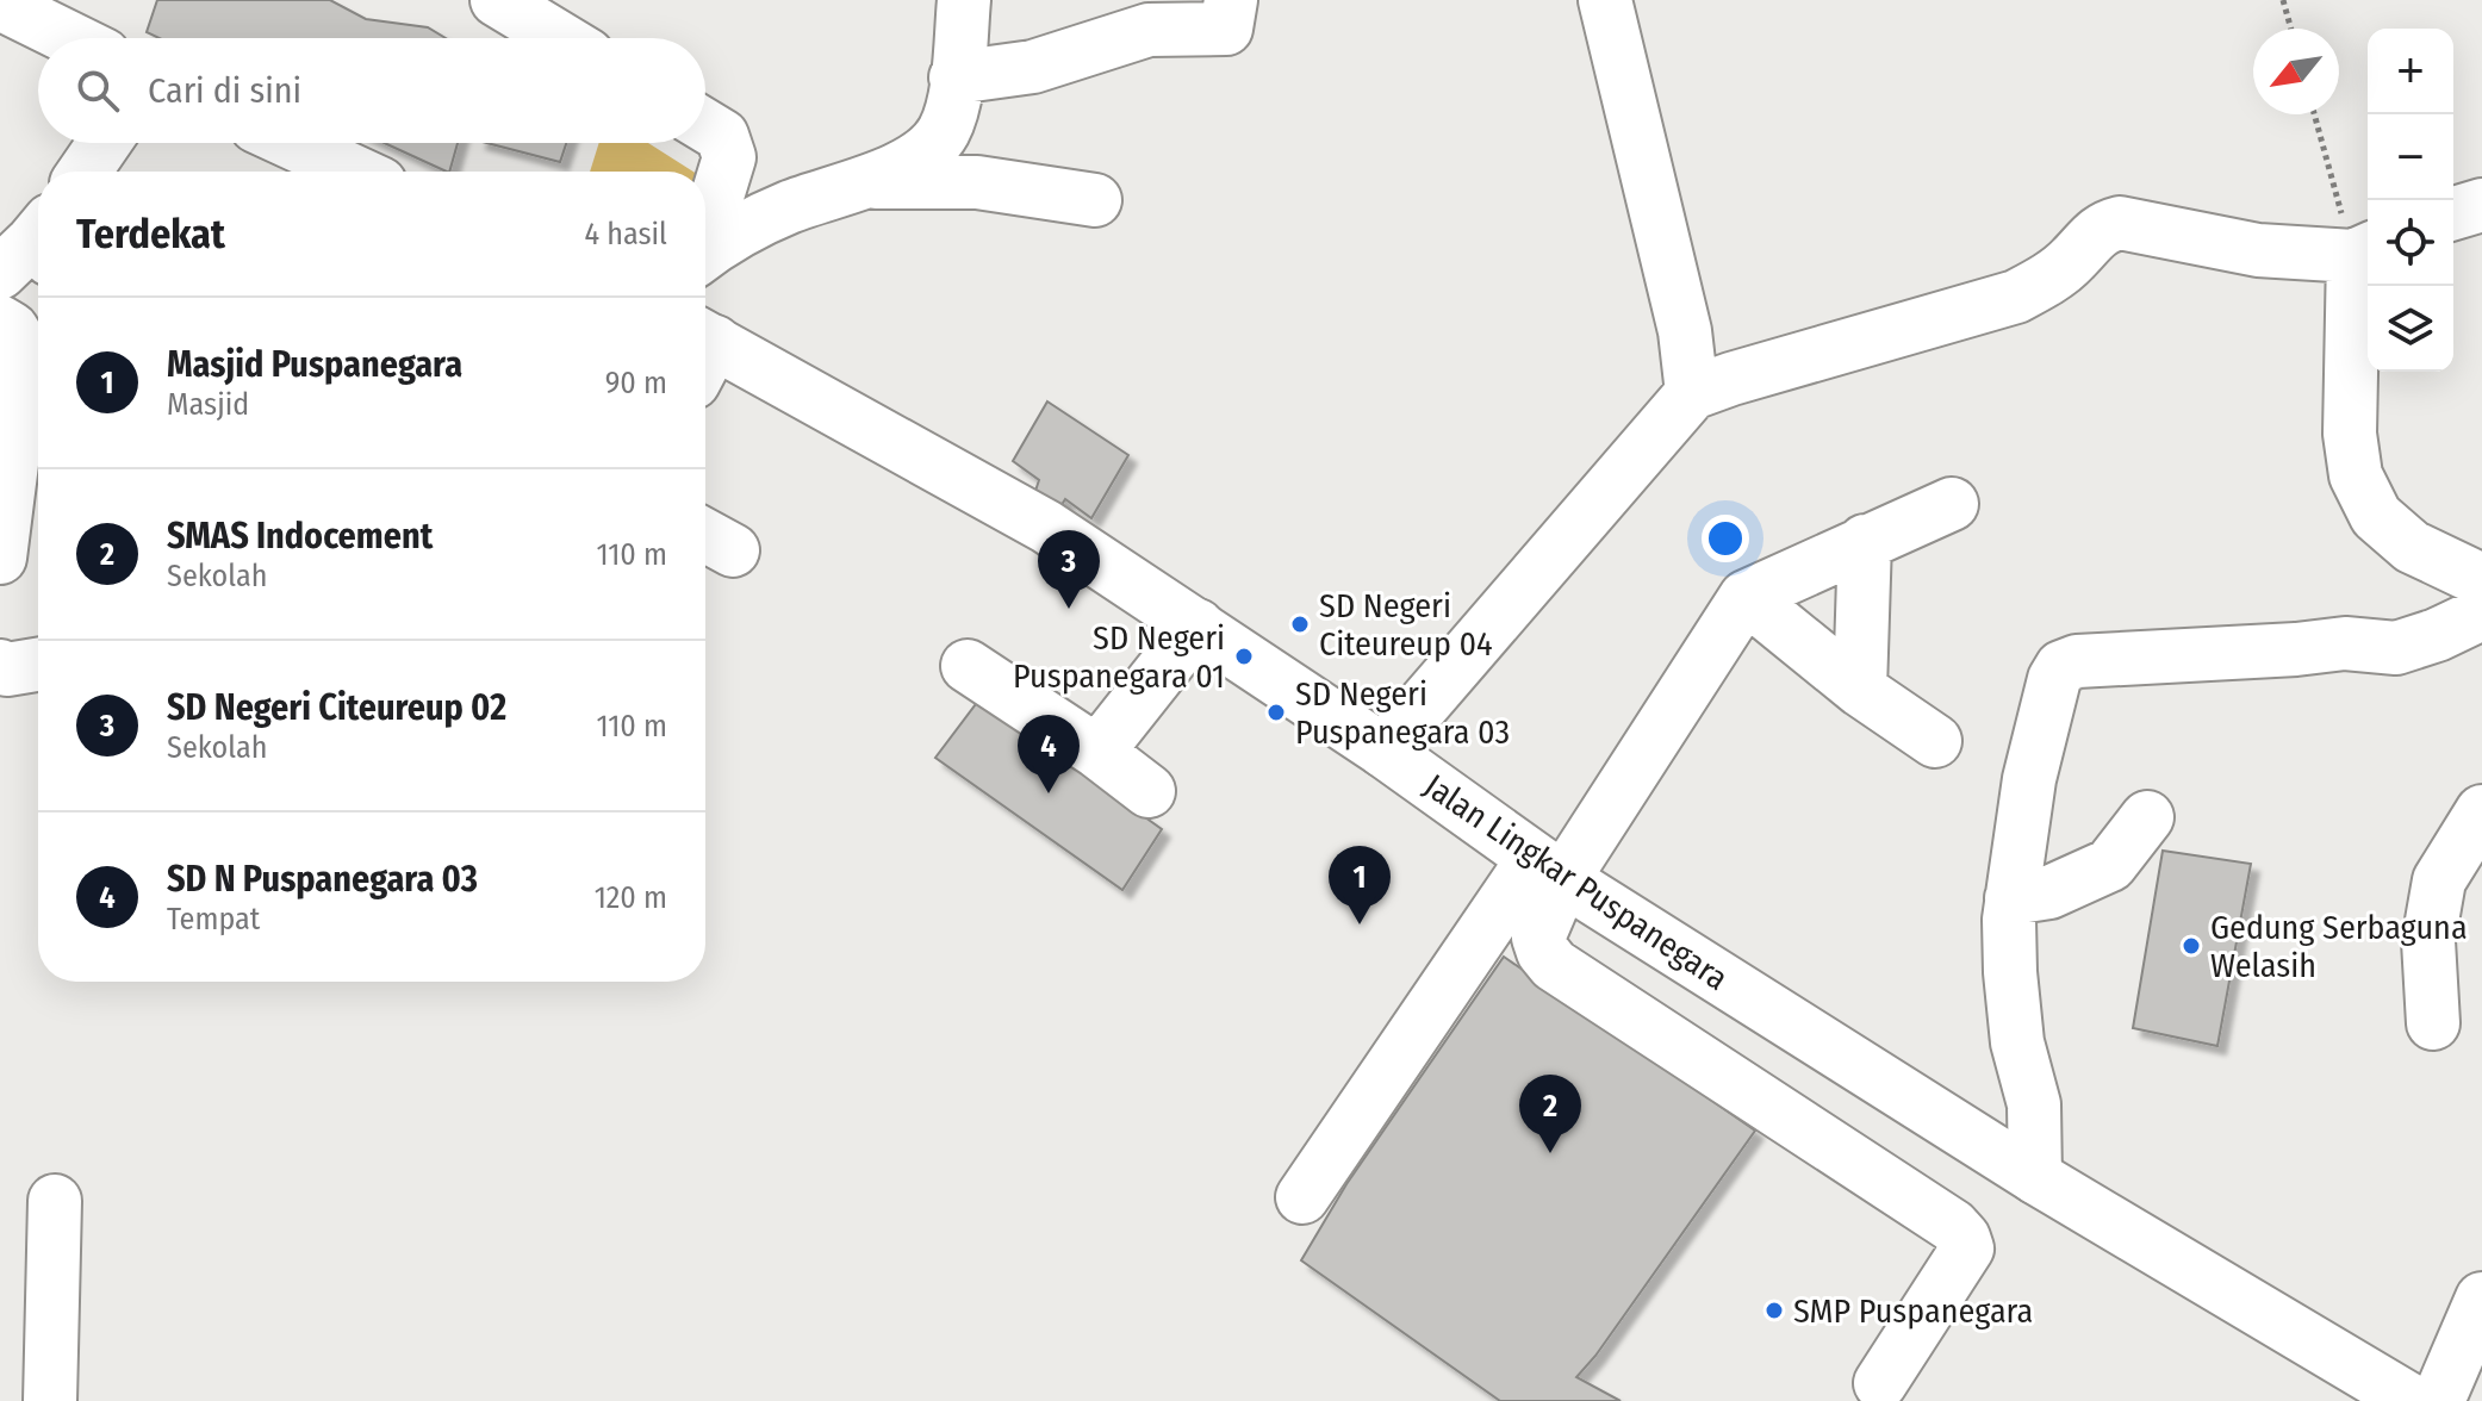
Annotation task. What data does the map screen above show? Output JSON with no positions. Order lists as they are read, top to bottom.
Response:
{
  "streets": {
    "street": ["Jalan Lingkar Puspanegara"]
  },
  "places": [
    "SD Negeri Citeureup 04",
    "SD Negeri Puspanegara 01",
    "SD Negeri Puspanegara 03",
    "Gedung Serbaguna Welasih",
    "SMP Puspanegara"
  ],
  "north": "bottom left",
  "page": {
    "map_buttons": ["+", "−"],
    "search": "Cari di sini",
    "heading": ["Terdekat", "4 hasil"],
    "list": [
      {
        "mark": "1",
        "name": "Masjid Puspanegara",
        "note": "Masjid",
        "value": "90 m"
      },
      {
        "mark": "2",
        "name": "SMAS Indocement",
        "note": "Sekolah",
        "value": "110 m"
      },
      {
        "mark": "3",
        "name": "SD Negeri Citeureup 02",
        "note": "Sekolah",
        "value": "110 m"
      },
      {
        "mark": "4",
        "name": "SD N Puspanegara 03",
        "note": "Tempat",
        "value": "120 m"
      }
    ],
    "pins": [
      "3",
      "4",
      "1",
      "2"
    ]
  }
}
